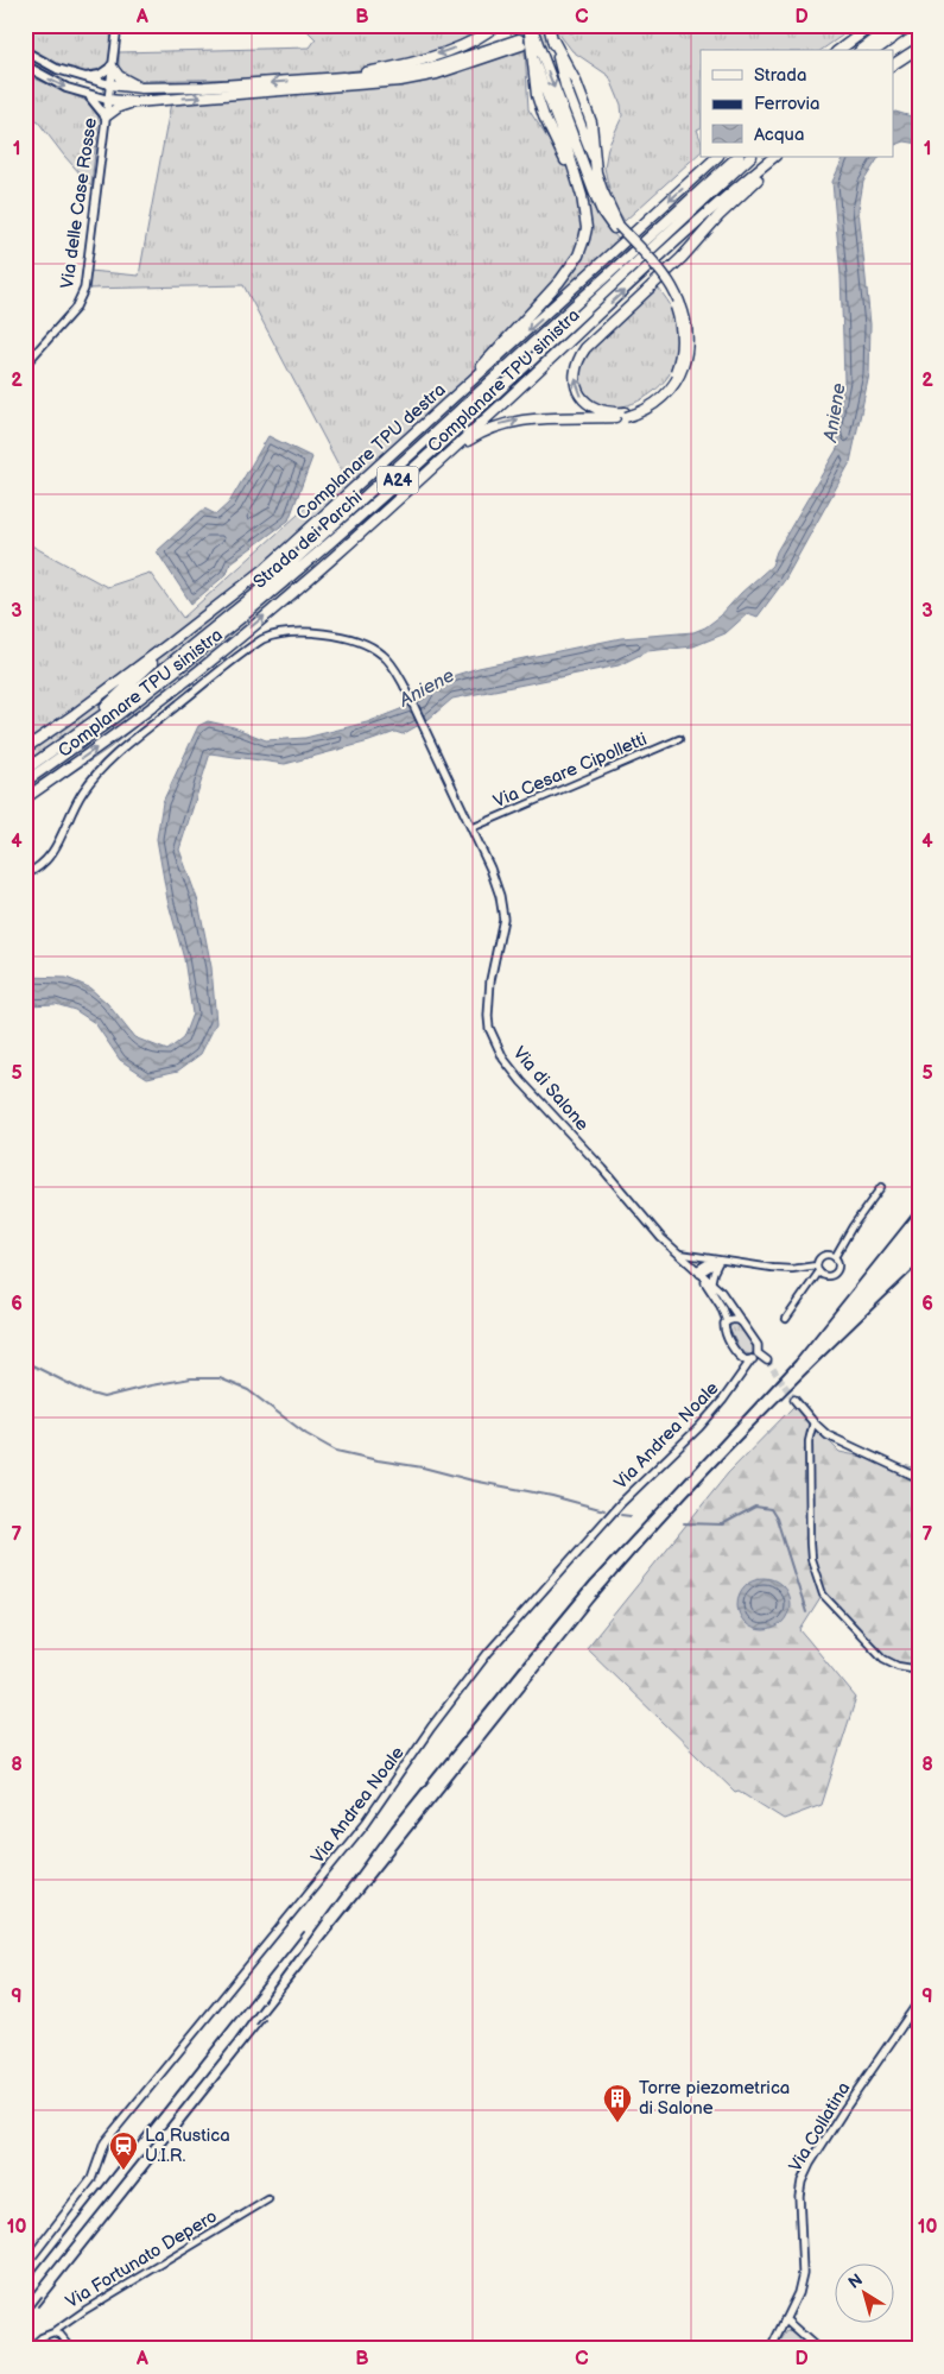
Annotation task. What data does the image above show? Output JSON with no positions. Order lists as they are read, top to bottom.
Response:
{
  "streets": {
    "highway": [
      "Complanare TPU sinistra",
      "Complanare TPU destra",
      "A24",
      "Strada dei Parchi"
    ],
    "street": [
      "Via delle Case Rosse",
      "Via Cesare Cipolletti",
      "Via di Salone",
      "Via Andrea Noale",
      "Via Collatina",
      "Via Fortunato Depero"
    ]
  },
  "crossings": [
    ["Via Cesare Cipolletti", "Via di Salone"]
  ],
  "one_way": ["Complanare TPU sinistra", "Complanare TPU destra"],
  "water": ["Aniene"],
  "places": {
    "building": ["Torre piezometrica di Salone"],
    "station": ["La Rustica U.I.R."]
  },
  "legend": ["Strada", "Ferrovia", "Acqua"],
  "north": "top left",
  "grid": {
    "columns": [
      "A",
      "B",
      "C",
      "D"
    ],
    "rows": [
      "1",
      "2",
      "3",
      "4",
      "5",
      "6",
      "7",
      "8",
      "9",
      "10"
    ]
  }
}
